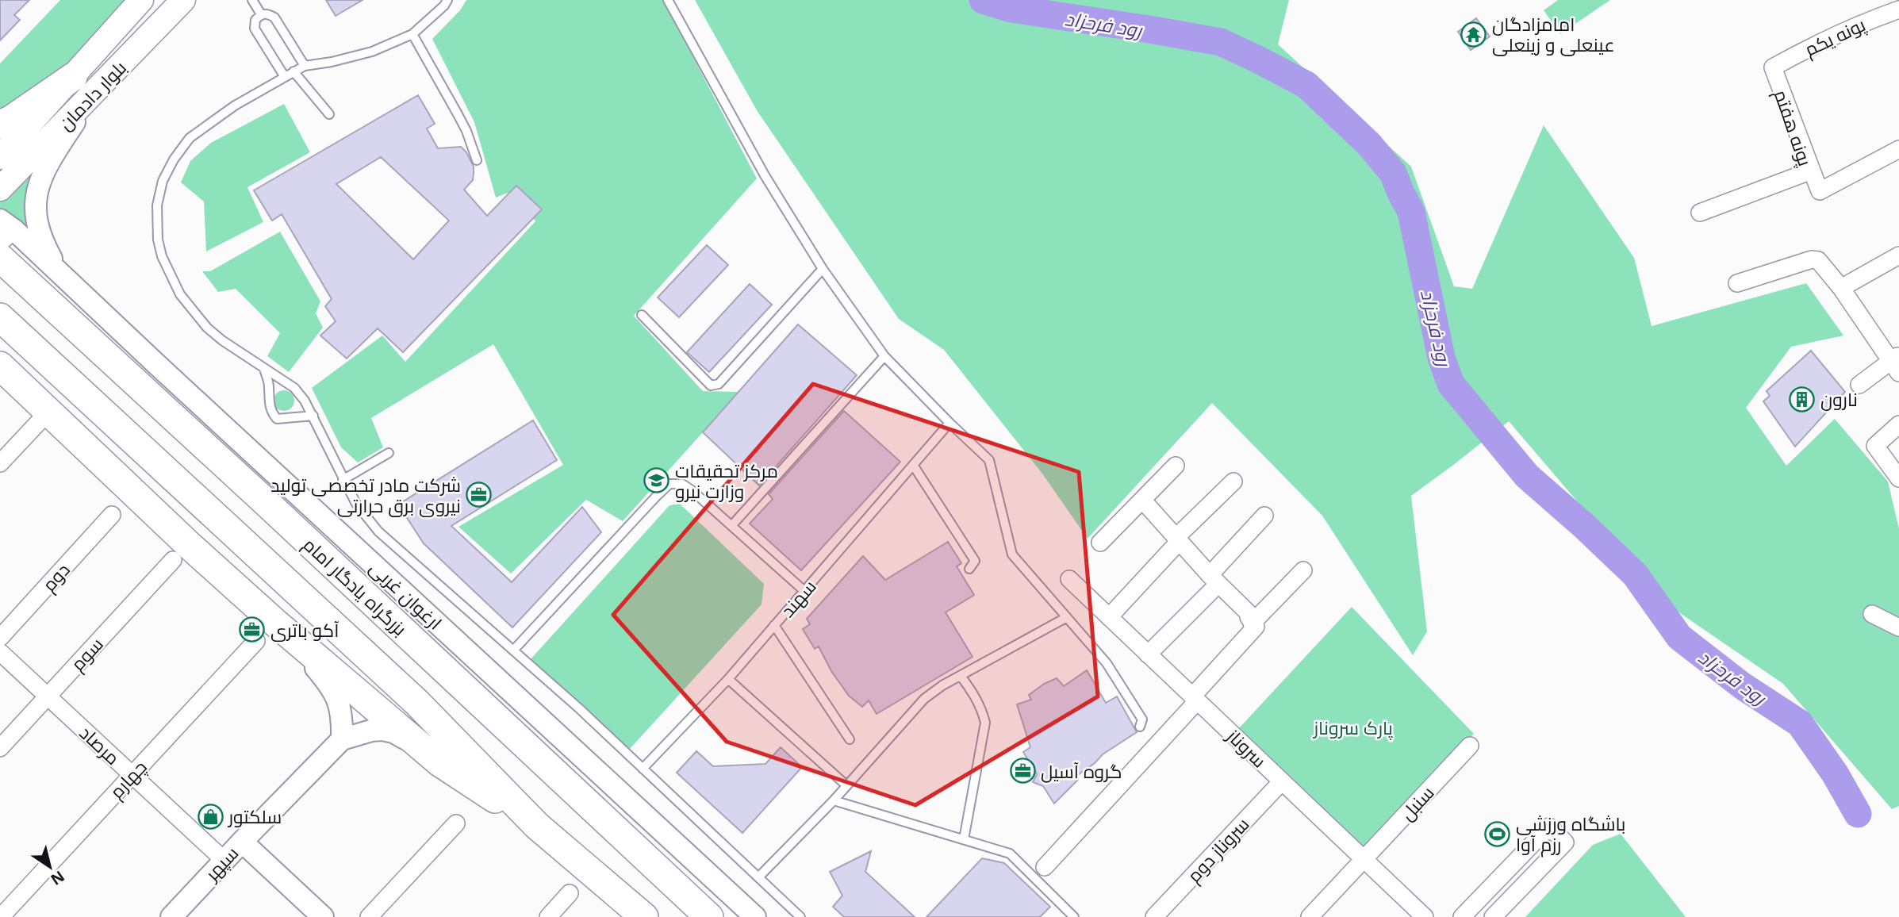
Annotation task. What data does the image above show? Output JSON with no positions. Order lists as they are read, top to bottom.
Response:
{
  "streets": {
    "highway": ["بزرگراه یادگار امام"],
    "main road": ["بلوار دادمان"],
    "street": [
      "پونه یکم",
      "پونه هفتم",
      "دوم",
      "ارغوان غربی",
      "سوم",
      "مرصاد",
      "سروناز",
      "چهارم",
      "سنبل",
      "سروناز دوم",
      "سپهر"
    ],
    "lane": ["سهند"]
  },
  "crossings": [
    ["پونه یکم", "پونه هفتم"],
    ["بلوار دادمان", "ارغوان غربی"],
    ["سوم", "مرصاد"],
    ["مرصاد", "چهارم"],
    ["مرصاد", "سپهر"],
    ["سروناز", "سنبل"],
    ["سروناز", "سروناز دوم"]
  ],
  "water": ["رود فرحزاد"],
  "parks": ["پارک سروناز"],
  "places": {
    "temple": ["امامزادگان عینعلی و زینعلی"],
    "building": ["نارون"],
    "school or university": ["مرکز تحقیقات وزارت نیرو"],
    "office": ["شرکت مادر تخصصی تولید نیروی برق حرارتی", "آکو باتری", "گروه آسیل"],
    "shop": ["سلکتور"],
    "sports": ["باشگاه ورزشی رزم آوا"]
  },
  "north": "bottom right"
}
